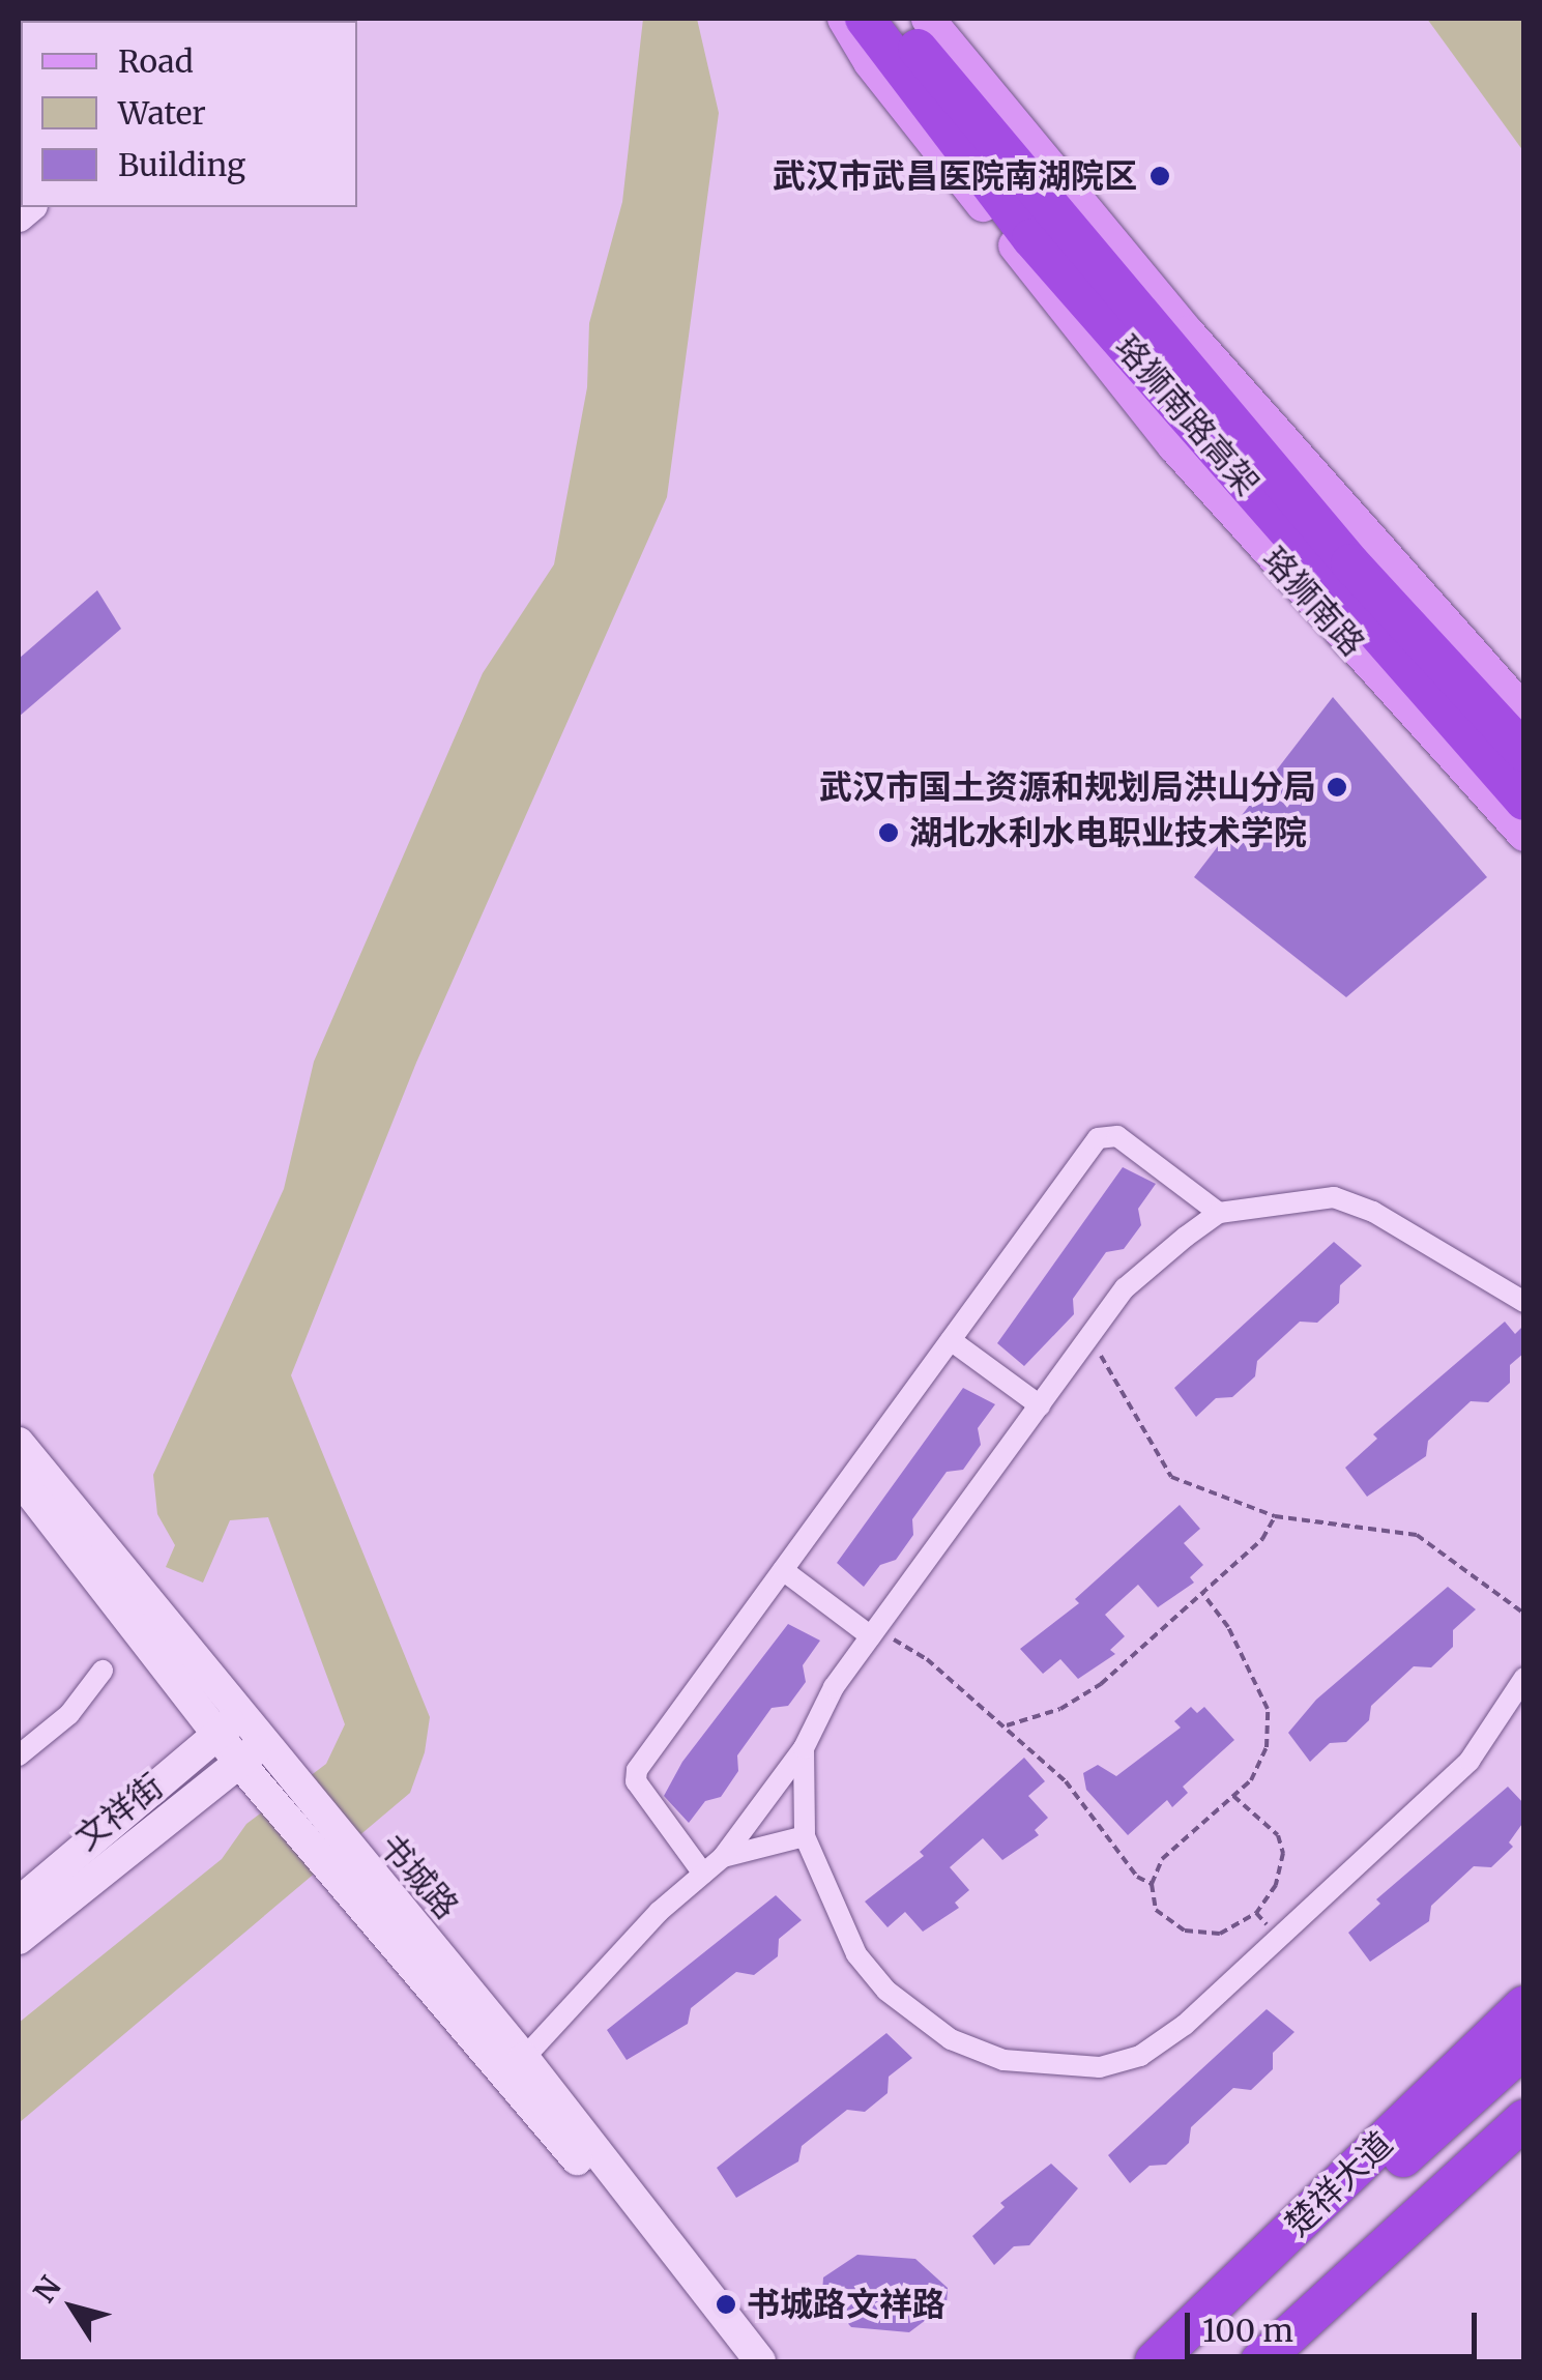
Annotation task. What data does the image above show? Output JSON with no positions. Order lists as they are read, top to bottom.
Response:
{
  "streets": {
    "highway": ["珞狮南路高架", "楚祥大道"],
    "main road": ["珞狮南路", "文祥街", "书城路"]
  },
  "crossings": [
    ["文祥街", "书城路"]
  ],
  "places": [
    "武汉市武昌医院南湖院区",
    "武汉市国土资源和规划局洪山分局",
    "湖北水利水电职业技术学院",
    "书城路文祥路"
  ],
  "legend": ["Road", "Water", "Building"],
  "scale_bar": "100 m",
  "north": "top left"
}
